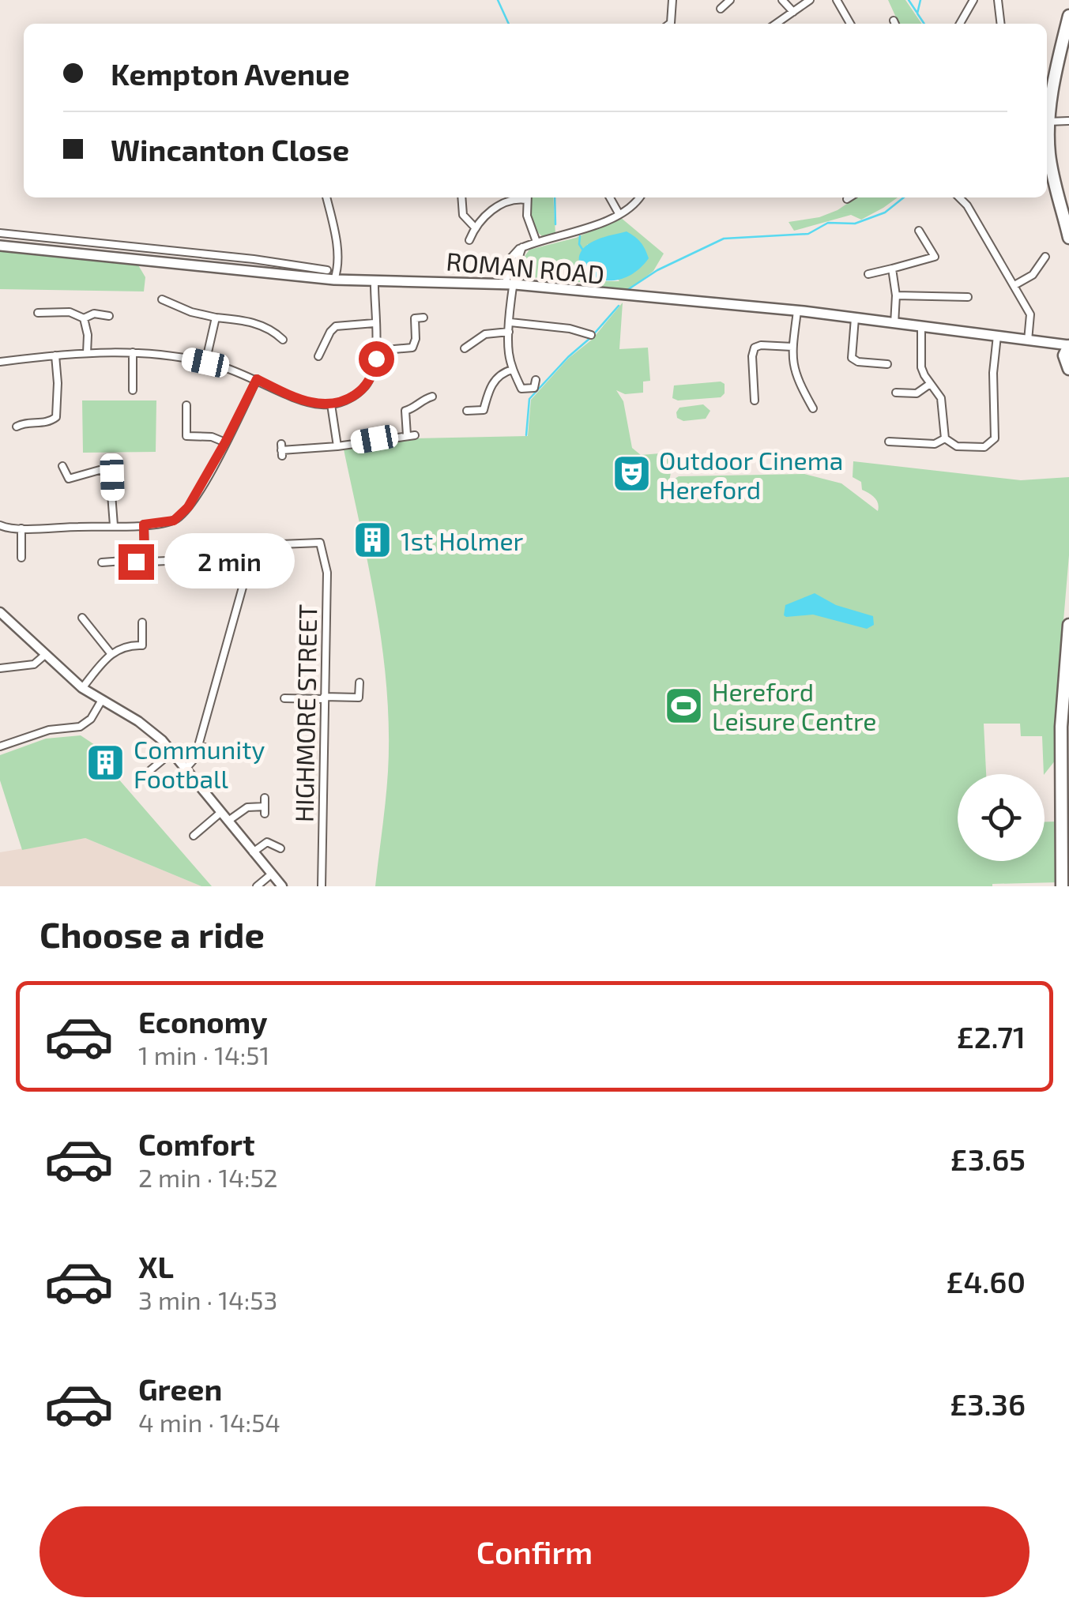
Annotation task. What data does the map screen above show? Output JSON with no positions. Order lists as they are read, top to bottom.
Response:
{
  "streets": {
    "main road": ["ROMAN ROAD"],
    "street": ["HIGHMORE STREET"]
  },
  "places": {
    "theatre": ["Outdoor Cinema Hereford"],
    "building": ["1st Holmer", "Community Football"],
    "sports": ["Hereford Leisure Centre"]
  },
  "page": {
    "banner": ["Kempton Avenue", "Wincanton Close"],
    "bubble": "2 min",
    "heading": "Choose a ride",
    "list": [
      {
        "name": "Economy",
        "note": "1 min · 14:51",
        "value": "£2.71"
      },
      {
        "name": "Comfort",
        "note": "2 min · 14:52",
        "value": "£3.65"
      },
      {
        "name": "XL",
        "note": "3 min · 14:53",
        "value": "£4.60"
      },
      {
        "name": "Green",
        "note": "4 min · 14:54",
        "value": "£3.36"
      }
    ],
    "buttons": "Confirm"
  }
}
